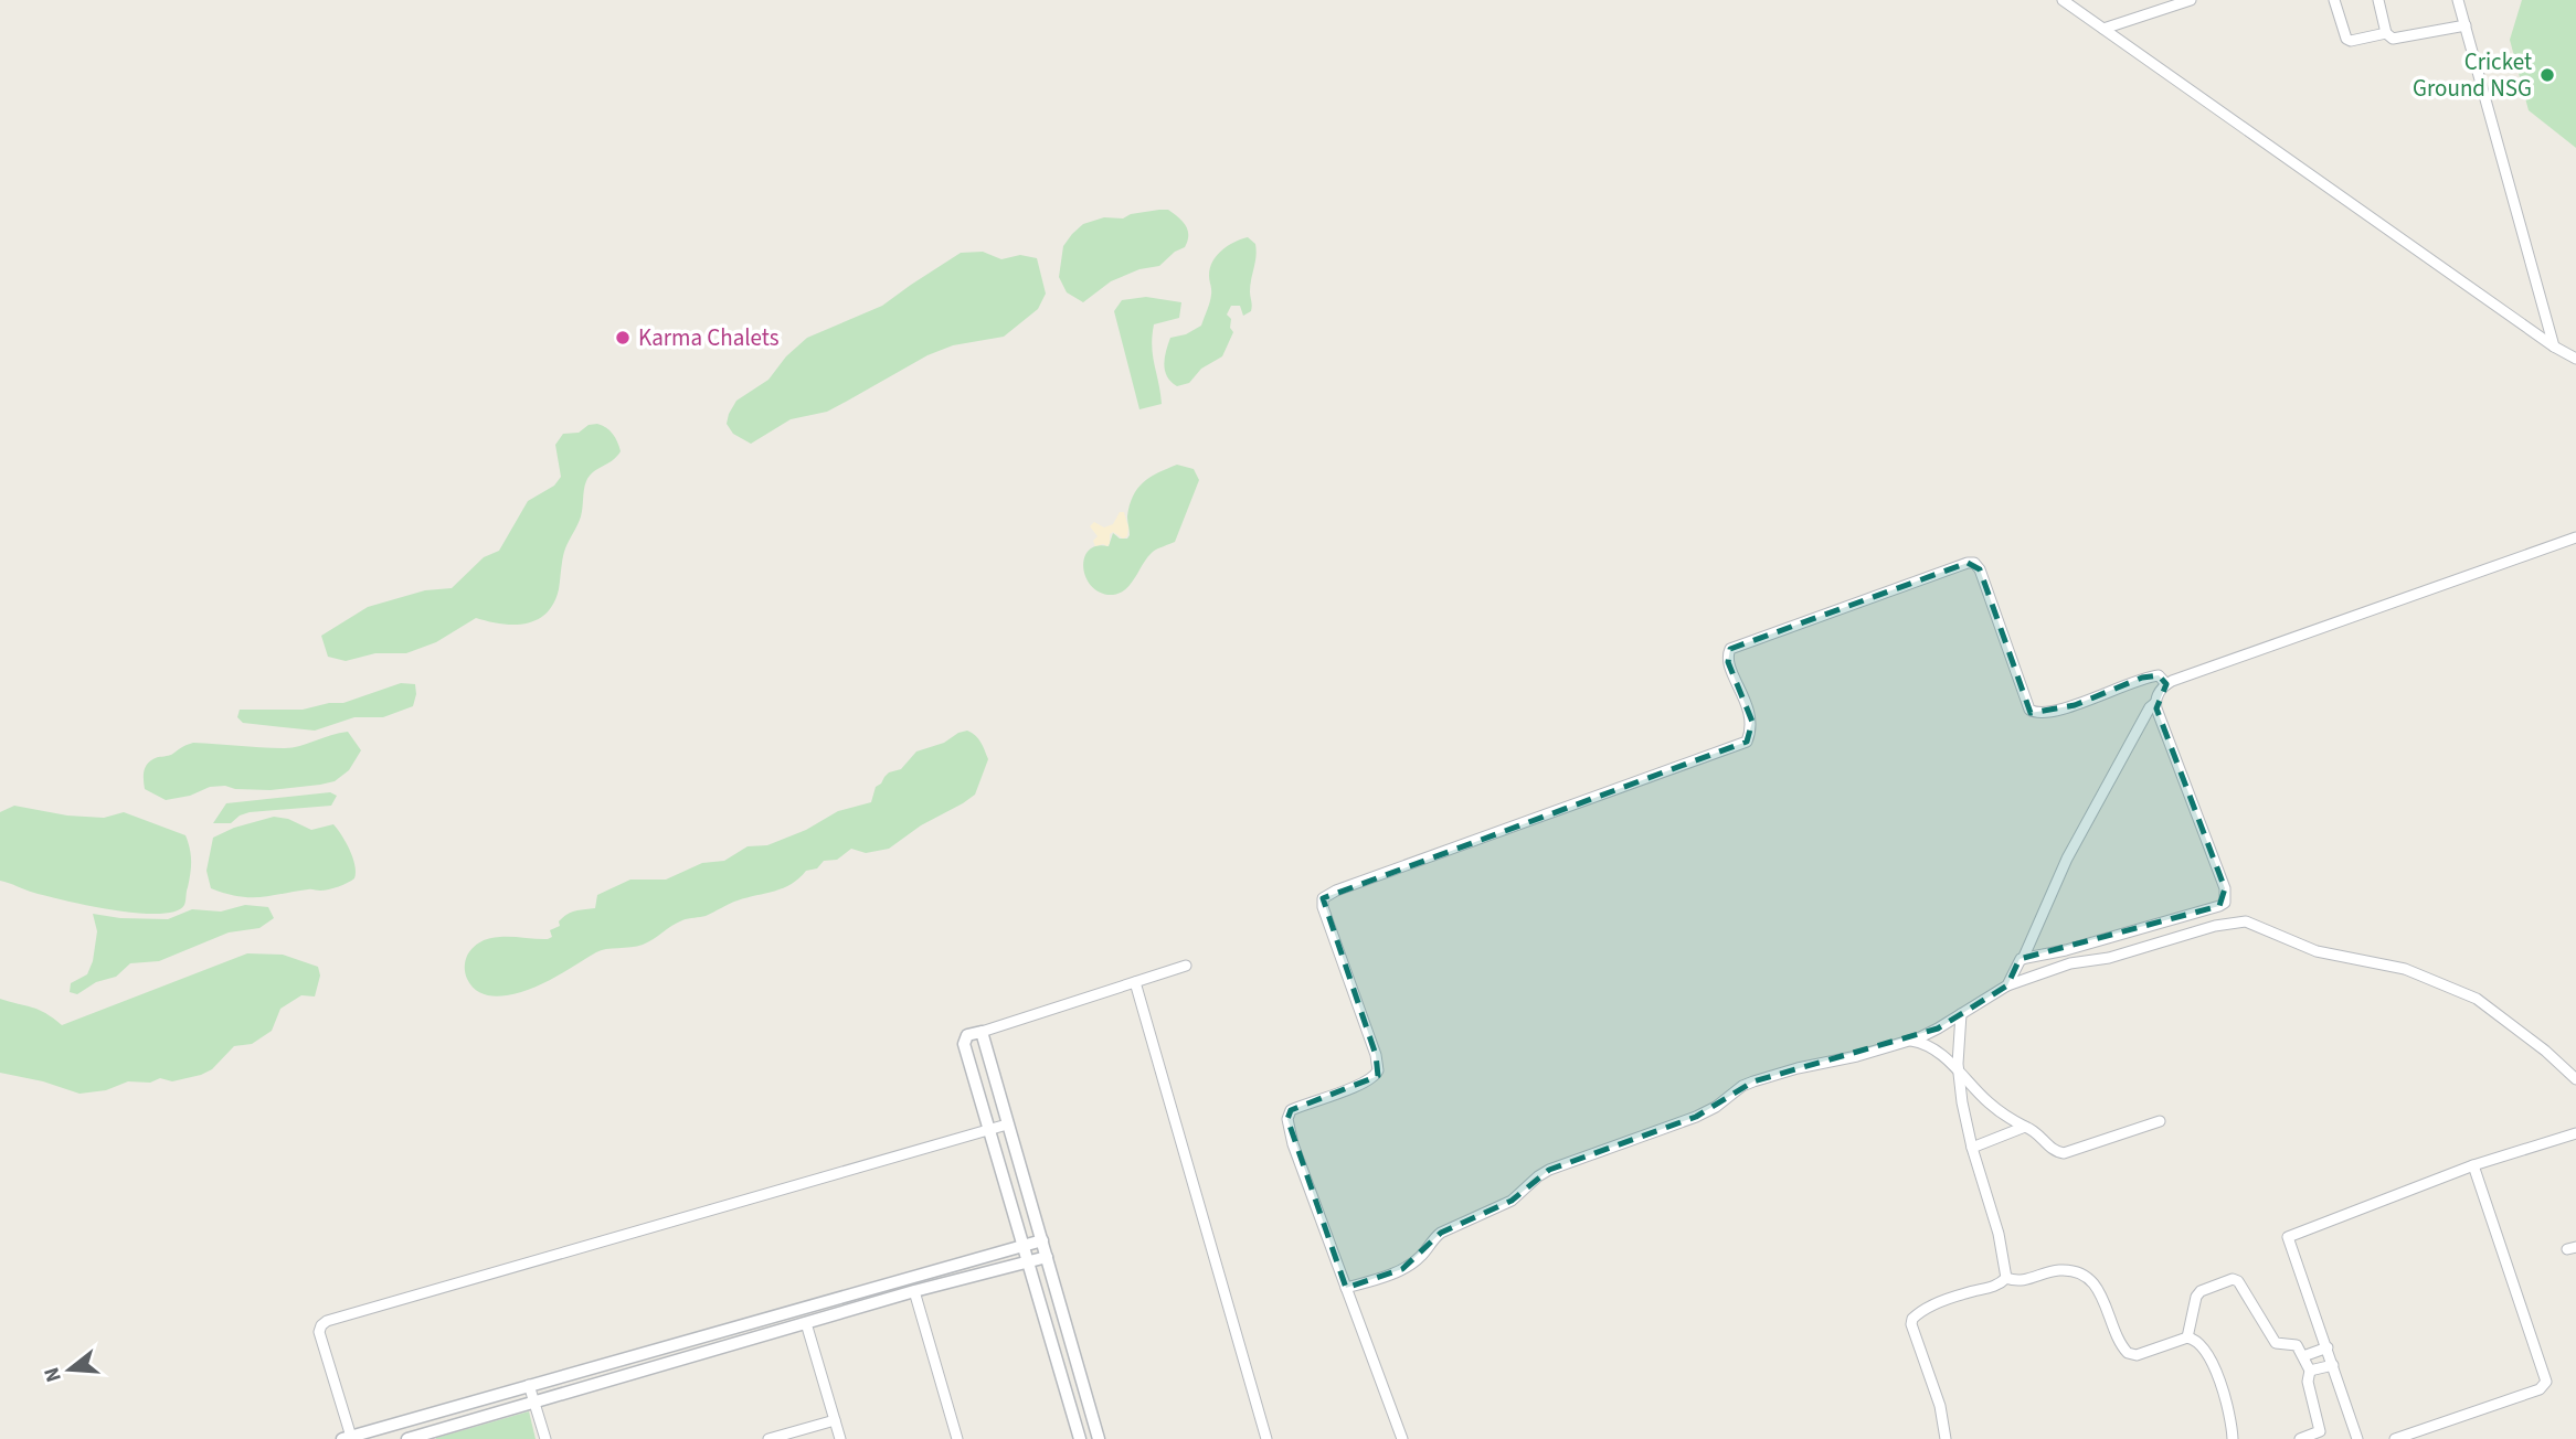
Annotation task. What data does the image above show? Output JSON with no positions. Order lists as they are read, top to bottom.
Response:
{
  "places": ["Cricket Ground NSG", "Karma Chalets"],
  "north": "left"
}
